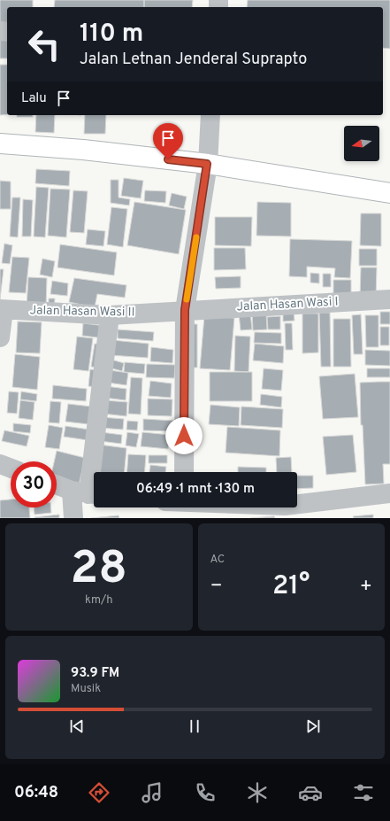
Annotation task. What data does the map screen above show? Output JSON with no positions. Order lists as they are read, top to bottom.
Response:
{
  "streets": {
    "street": ["Jalan Hasan Wasi I", "Jalan Hasan Wasi II"]
  },
  "crossings": [
    ["Jalan Hasan Wasi I", "Jalan Hasan Wasi II"]
  ],
  "north": "left",
  "page": {
    "turn": ["110 m", "Jalan Letnan Jenderal Suprapto"],
    "then": "Lalu",
    "limit": "30",
    "trip": "06:49 · 1 mnt · 130 m",
    "tile": [
      ["28", "km/h"],
      "AC"
    ],
    "heat": ["−", "21°", "+"],
    "song": ["93.9 FM", "Musik"],
    "tabs": "06:48"
  }
}
